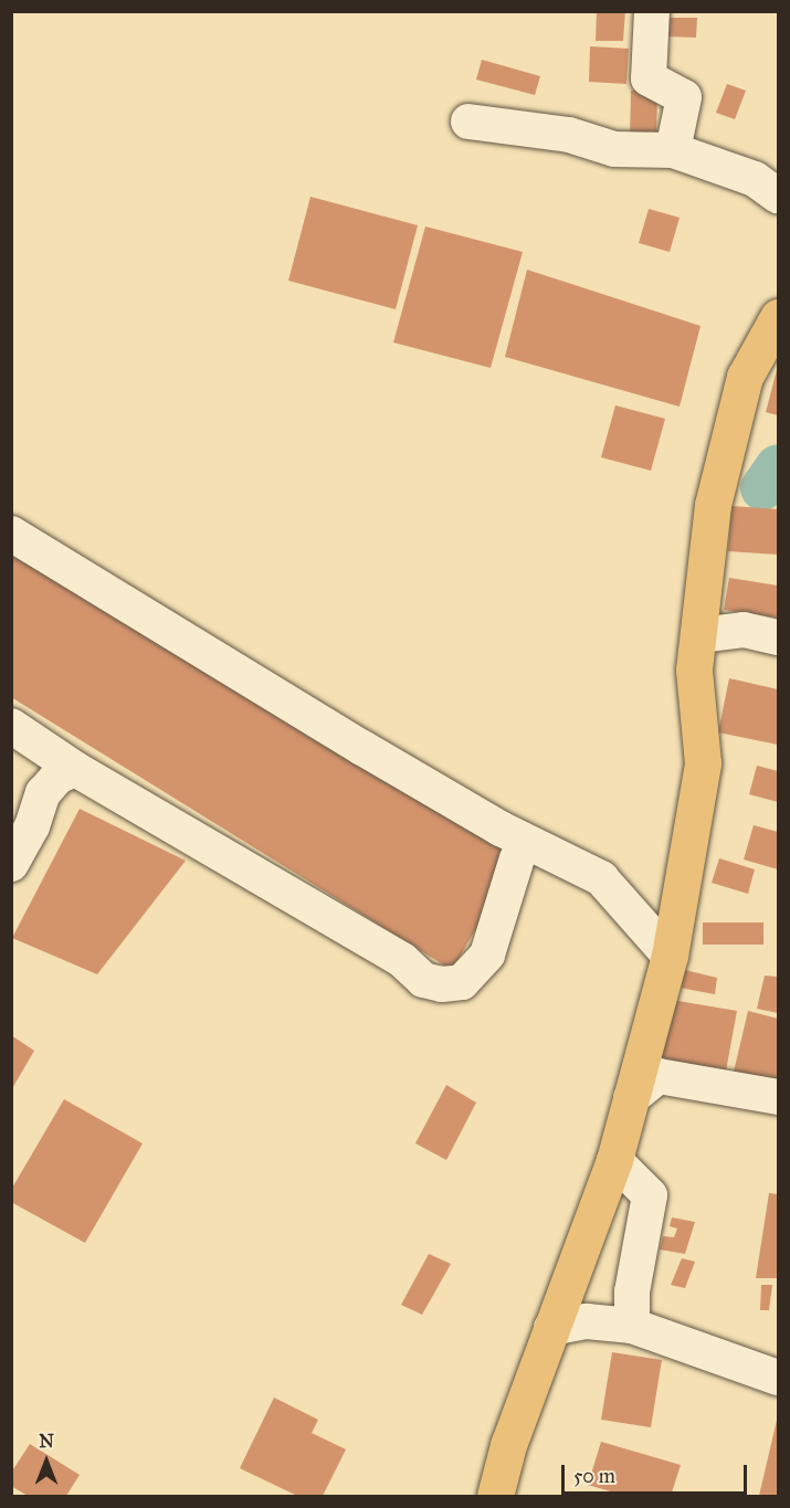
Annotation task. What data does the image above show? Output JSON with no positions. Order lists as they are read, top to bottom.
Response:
{
  "scale_bar": "50 m",
  "north": "top"
}
